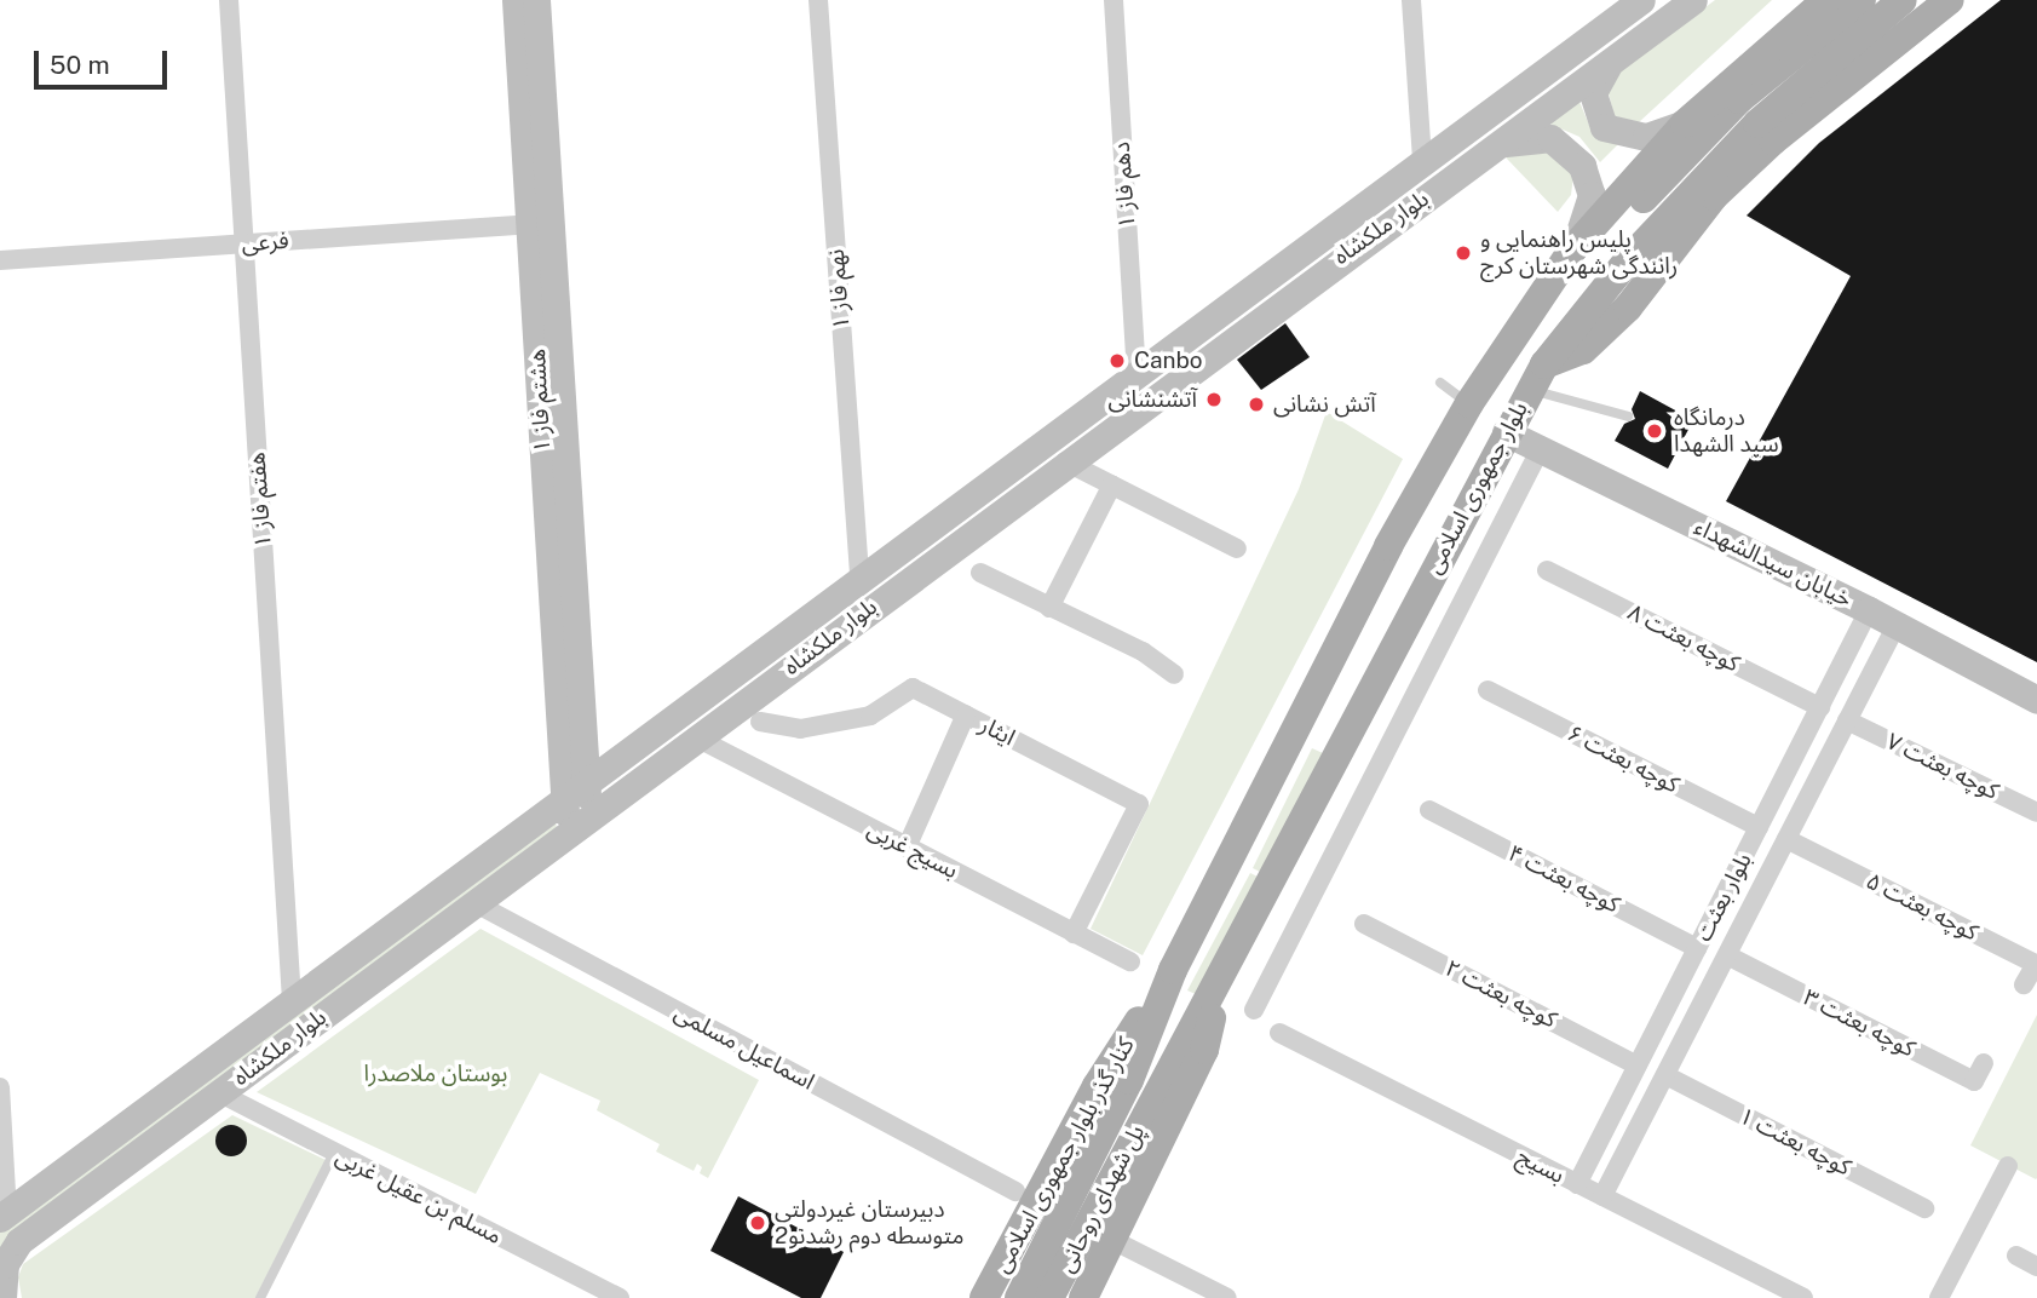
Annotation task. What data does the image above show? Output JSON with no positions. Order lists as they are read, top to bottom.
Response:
{
  "streets": {
    "main road": [
      "بلوار ملکشاه",
      "هشتم فاز ۱",
      "بلوار جمهوری اسلامی",
      "خیابان سیدالشهداء",
      "کنار گذر بلوار جمهوری اسلامی",
      "پل شهدای روحانی"
    ],
    "street": [
      "دهم فاز ۱",
      "فرعی",
      "نهم فاز ۱",
      "هفتم فاز ۱",
      "کوچه بعثت ۸",
      "ایثار",
      "کوچه بعثت ۶",
      "کوچه بعثت ۷",
      "بسیج غربی",
      "کوچه بعثت ۴",
      "بلوار بعثت",
      "کوچه بعثت ۵",
      "کوچه بعثت ۲",
      "کوچه بعثت ۳",
      "اسماعیل مسلمی",
      "کوچه بعثت ۱",
      "بسیج",
      "مسلم بن عقیل غربی"
    ]
  },
  "crossings": [
    ["دهم فاز ۱", "بلوار ملکشاه"],
    ["بلوار ملکشاه", "نهم فاز ۱"],
    ["بلوار ملکشاه", "هشتم فاز ۱"],
    ["بلوار ملکشاه", "هفتم فاز ۱"],
    ["بلوار ملکشاه", "بسیج غربی"],
    ["بلوار ملکشاه", "اسماعیل مسلمی"],
    ["بلوار ملکشاه", "مسلم بن عقیل غربی"],
    ["فرعی", "هشتم فاز ۱"],
    ["فرعی", "هفتم فاز ۱"],
    ["بلوار جمهوری اسلامی", "خیابان سیدالشهداء"],
    ["بلوار جمهوری اسلامی", "کنار گذر بلوار جمهوری اسلامی"],
    ["بلوار جمهوری اسلامی", "پل شهدای روحانی"],
    ["خیابان سیدالشهداء", "بلوار بعثت"],
    ["کوچه بعثت ۸", "بلوار بعثت"],
    ["ایثار", "بسیج غربی"],
    ["کوچه بعثت ۶", "بلوار بعثت"],
    ["کوچه بعثت ۷", "بلوار بعثت"],
    ["کوچه بعثت ۴", "بلوار بعثت"],
    ["بلوار بعثت", "کوچه بعثت ۵"],
    ["بلوار بعثت", "کوچه بعثت ۲"],
    ["بلوار بعثت", "کوچه بعثت ۳"],
    ["بلوار بعثت", "کوچه بعثت ۱"],
    ["بلوار بعثت", "بسیج"]
  ],
  "parks": ["بوستان ملاصدرا"],
  "places": [
    "پلیس راهنمایی و رانندگی شهرستان کرج",
    "Canbo",
    "آتشنشانی",
    "آتش نشانی",
    "درمانگاه سید الشهدا",
    "دبیرستان غیردولتی متوسطه دوم رشدنو2"
  ],
  "scale_bar": "50 m"
}
